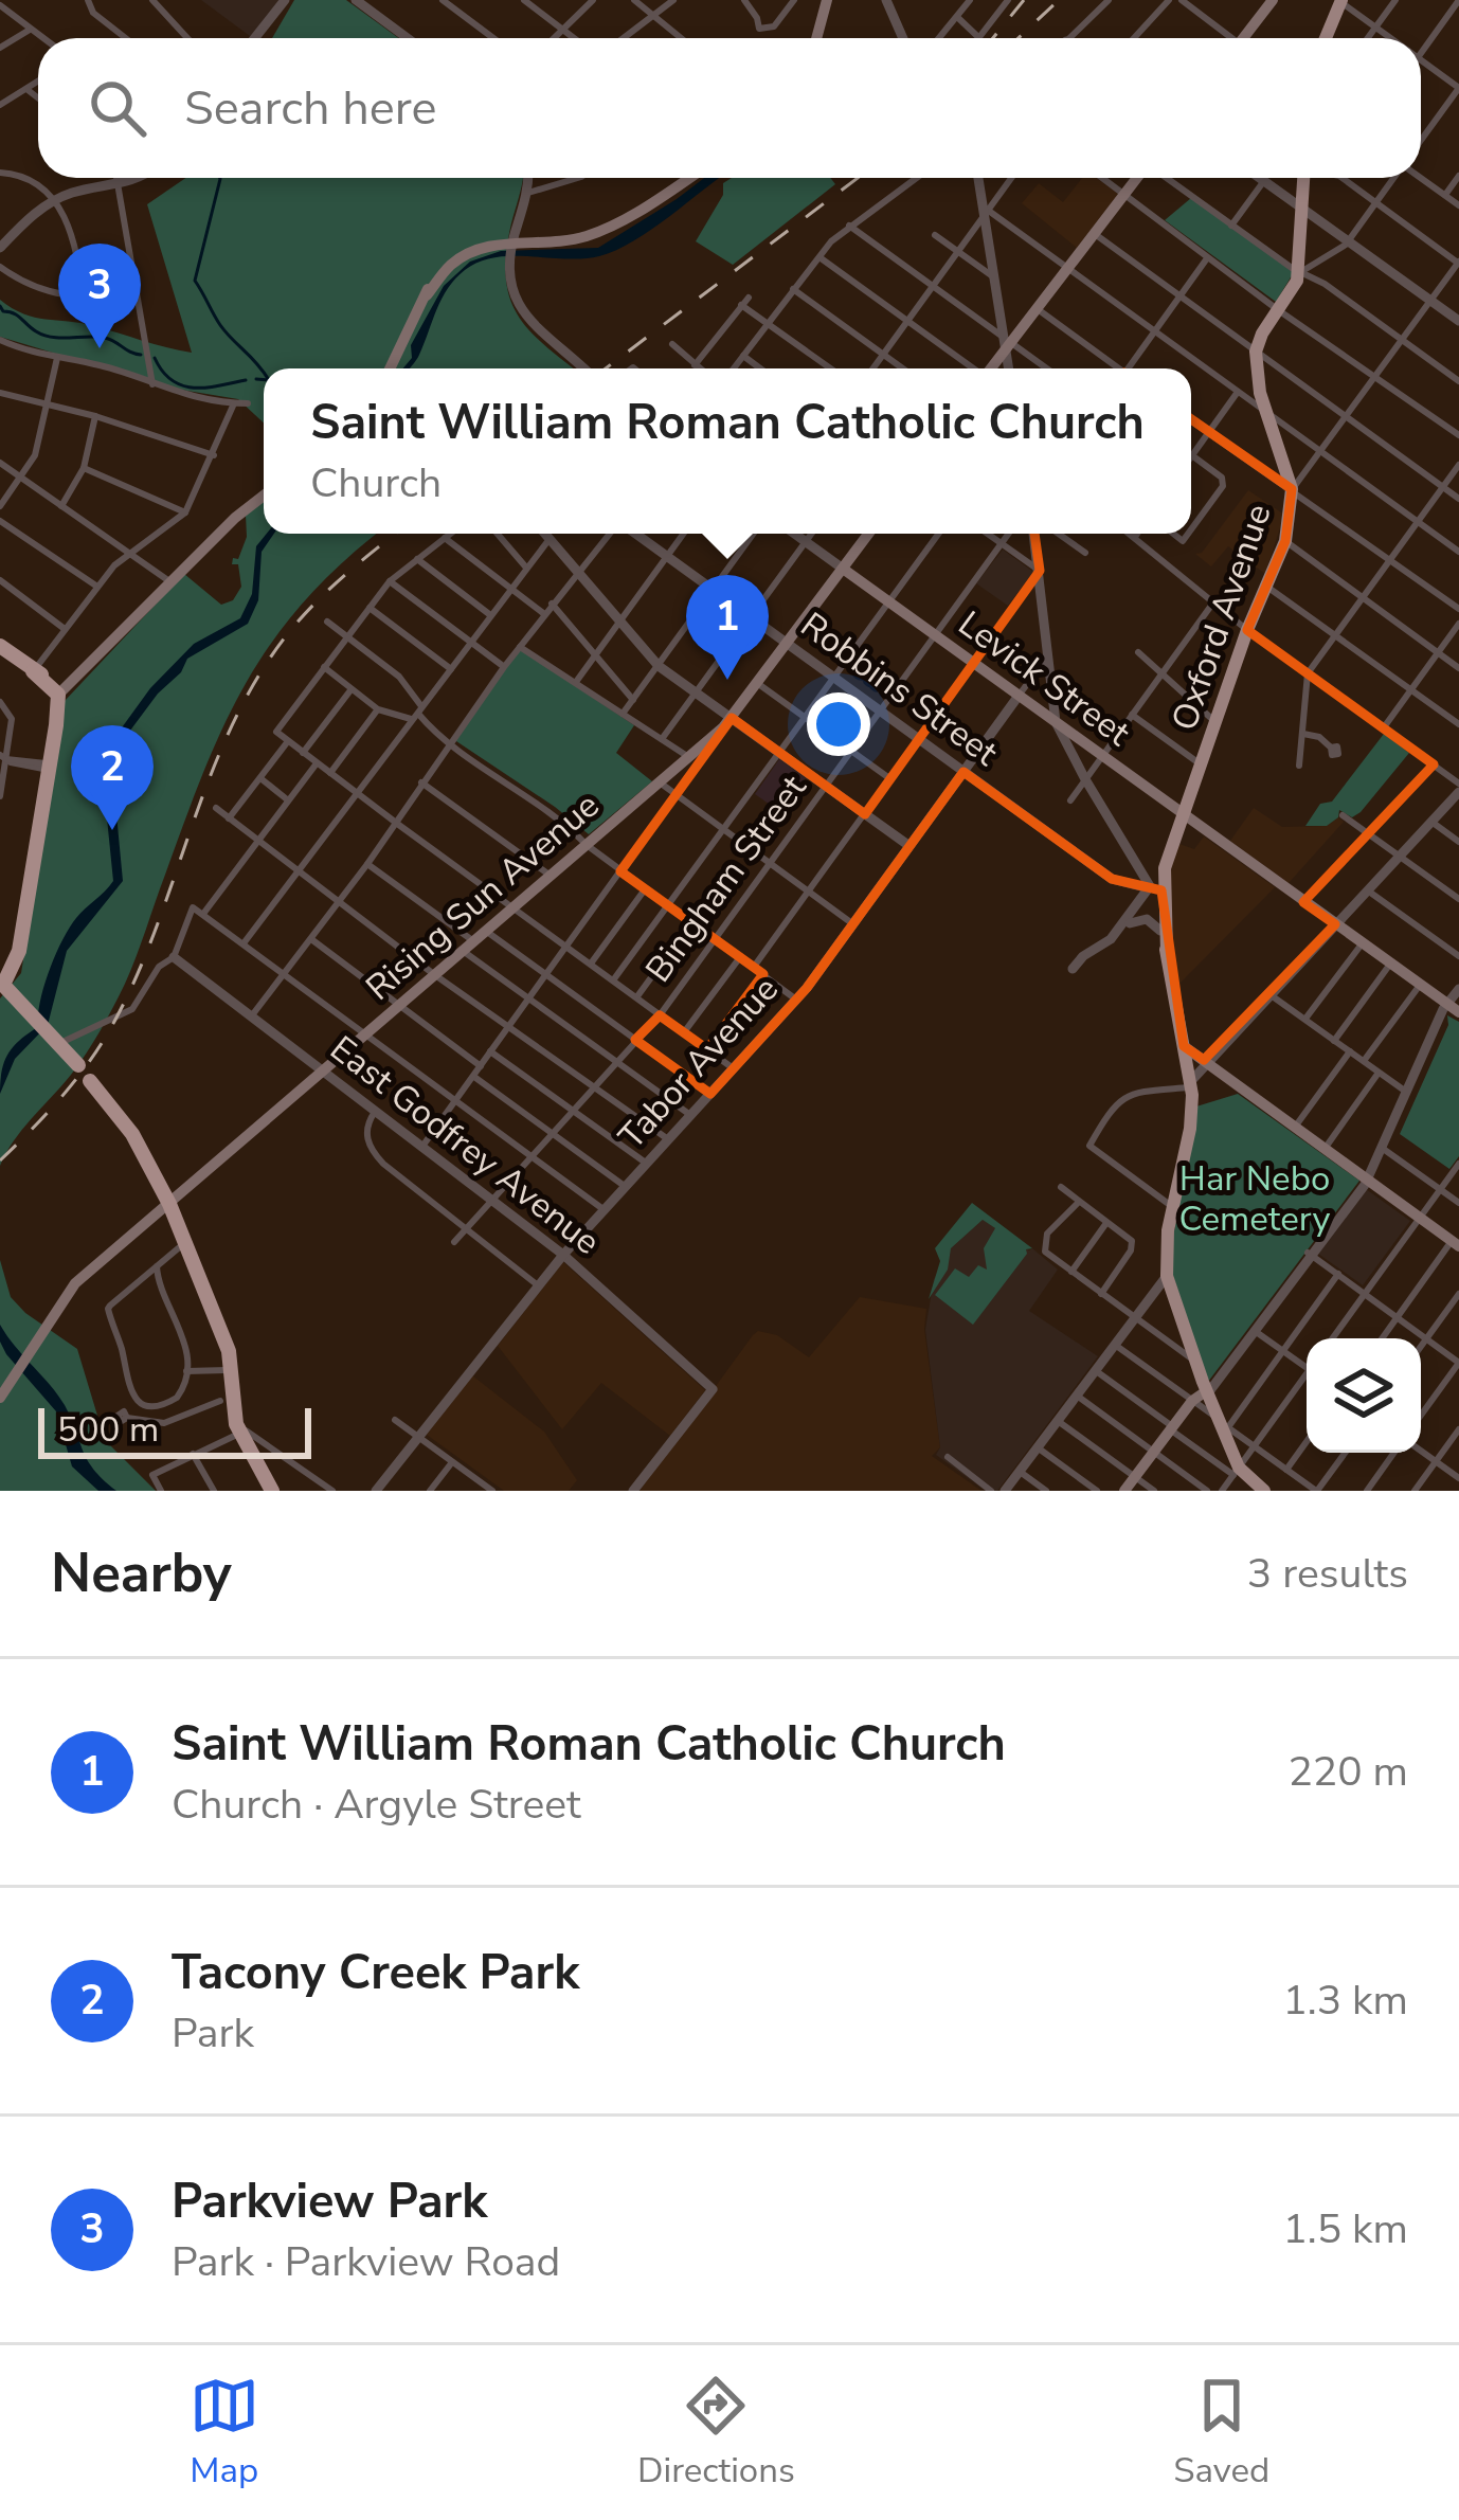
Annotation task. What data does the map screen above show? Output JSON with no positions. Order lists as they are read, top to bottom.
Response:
{
  "streets": {
    "main road": ["Oxford Avenue", "Levick Street", "Rising Sun Avenue"],
    "street": [
      "Robbins Street",
      "Bingham Street",
      "Tabor Avenue",
      "East Godfrey Avenue"
    ]
  },
  "crossings": [
    ["Oxford Avenue", "Levick Street"],
    ["Oxford Avenue", "Robbins Street"],
    ["Levick Street", "Bingham Street"],
    ["Levick Street", "Rising Sun Avenue"],
    ["Levick Street", "Tabor Avenue"],
    ["Robbins Street", "Bingham Street"],
    ["Robbins Street", "Rising Sun Avenue"],
    ["Robbins Street", "Tabor Avenue"],
    ["Bingham Street", "East Godfrey Avenue"],
    ["Rising Sun Avenue", "East Godfrey Avenue"],
    ["Tabor Avenue", "East Godfrey Avenue"]
  ],
  "parks": ["Har Nebo Cemetery"],
  "scale_bar": "500 m",
  "page": {
    "search": "Search here",
    "pins": ["3", "1", "2"],
    "popup": ["Saint William Roman Catholic Church", "Church"],
    "scale": "500 m",
    "heading": ["Nearby", "3 results"],
    "list": [
      {
        "mark": "1",
        "name": "Saint William Roman Catholic Church",
        "note": "Church · Argyle Street",
        "value": "220 m"
      },
      {
        "mark": "2",
        "name": "Tacony Creek Park",
        "note": "Park",
        "value": "1.3 km"
      },
      {
        "mark": "3",
        "name": "Parkview Park",
        "note": "Park · Parkview Road",
        "value": "1.5 km"
      }
    ],
    "nav": ["Map", "Directions", "Saved"]
  }
}
